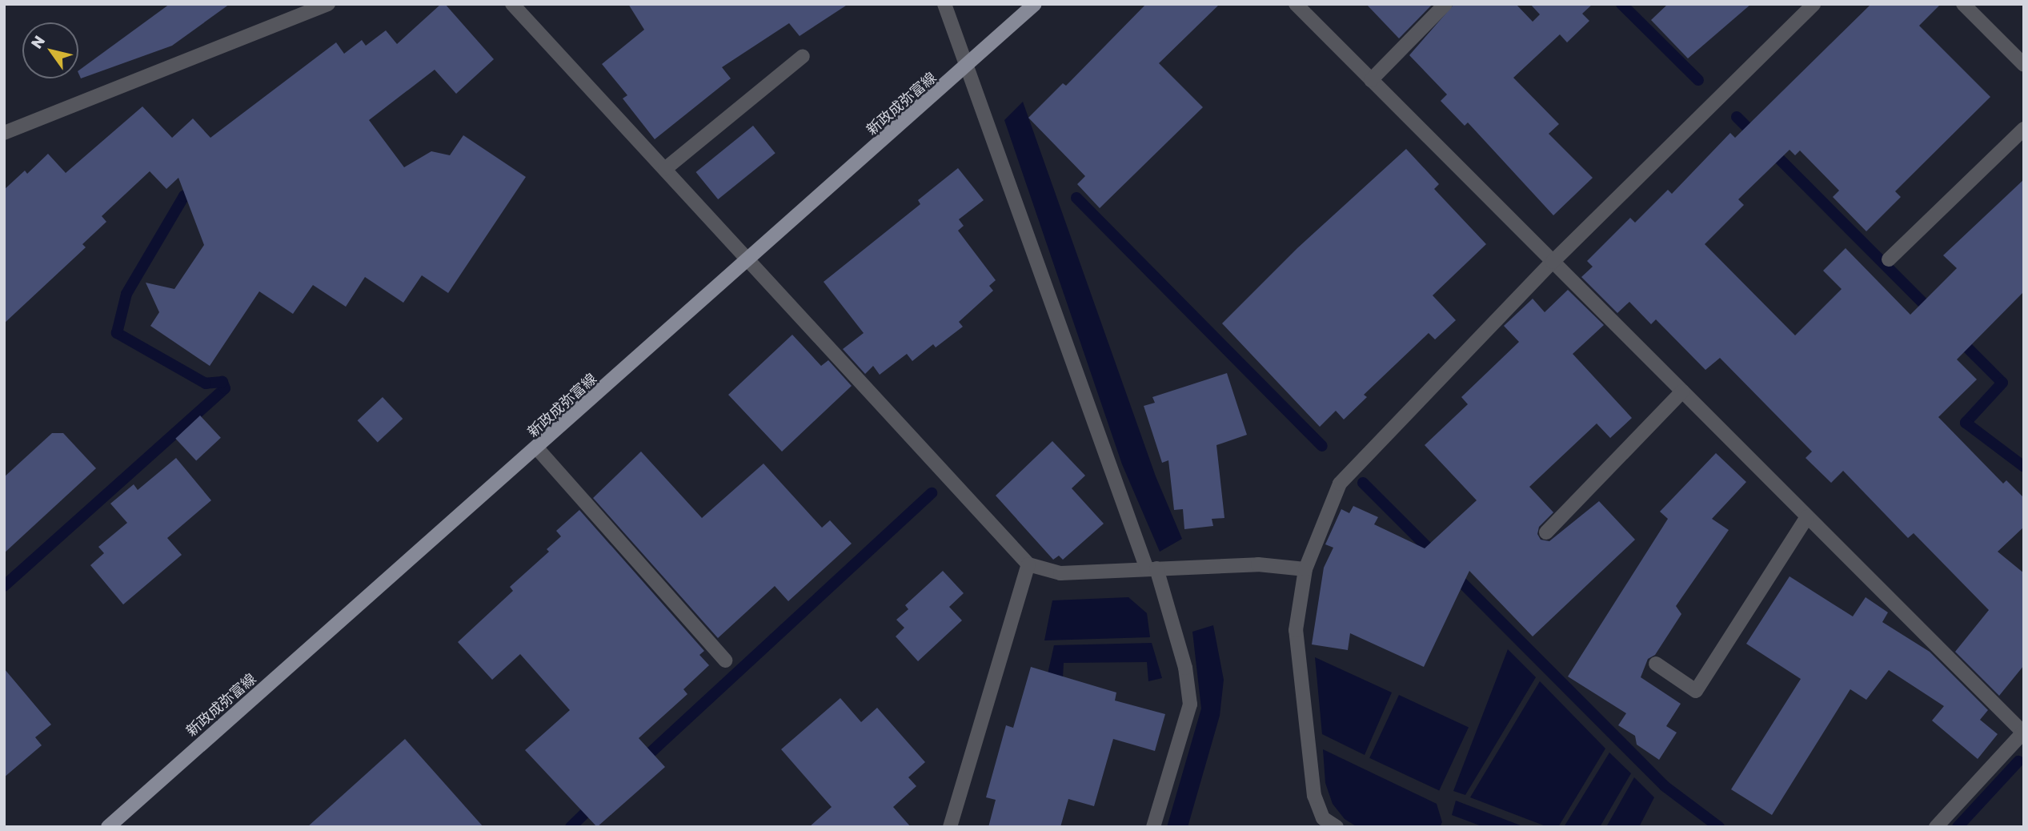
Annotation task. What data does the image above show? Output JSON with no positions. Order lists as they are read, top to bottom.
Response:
{
  "streets": {
    "main road": ["新政成弥富線"]
  },
  "north": "top left"
}
